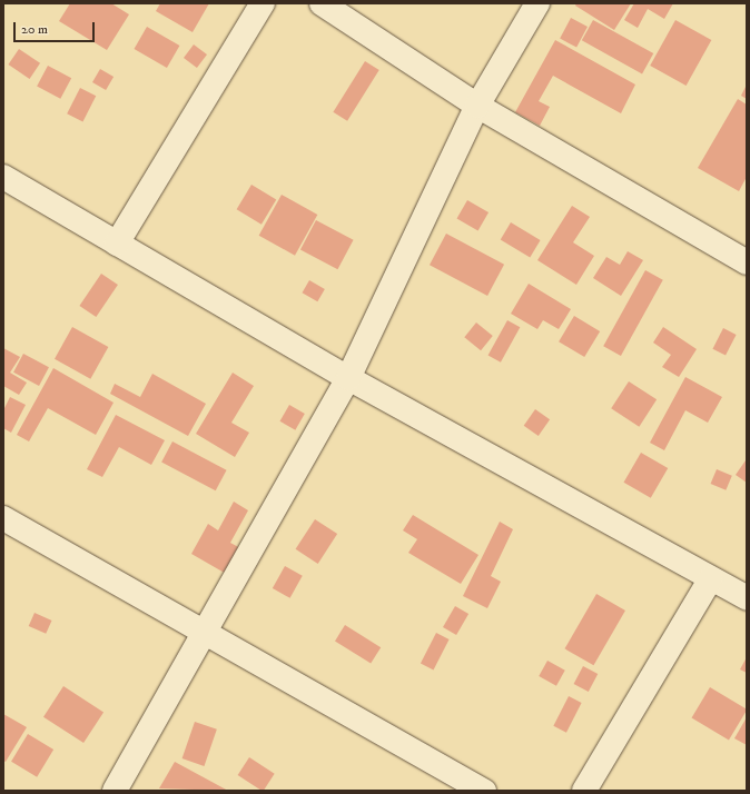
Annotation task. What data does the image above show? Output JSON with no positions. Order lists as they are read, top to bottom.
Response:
{
  "scale_bar": "20 m"
}
